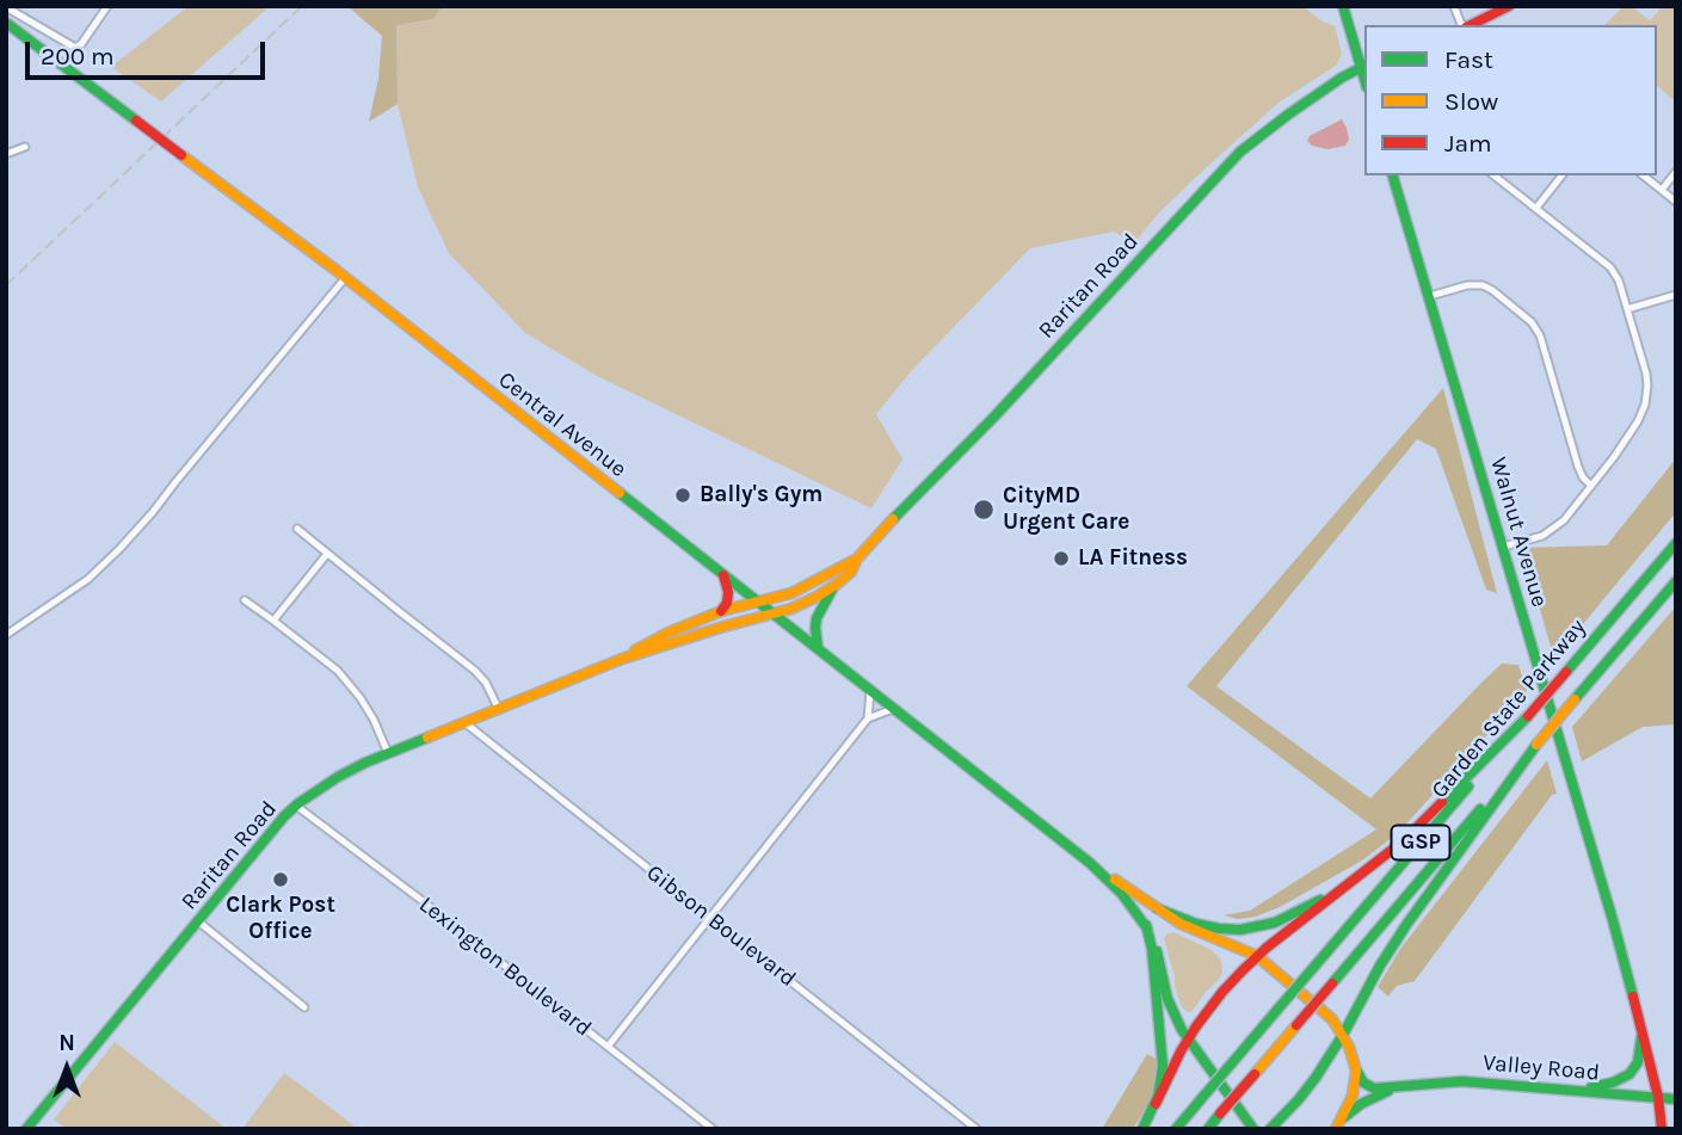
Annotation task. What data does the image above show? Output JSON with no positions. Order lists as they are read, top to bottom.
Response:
{
  "streets": {
    "main road": [
      "Raritan Road",
      "Central Avenue",
      "Walnut Avenue",
      "Garden State Parkway",
      "GSP",
      "Valley Road"
    ],
    "street": ["Gibson Boulevard", "Lexington Boulevard"]
  },
  "crossings": [
    ["Raritan Road", "Central Avenue"],
    ["Raritan Road", "Gibson Boulevard"],
    ["Raritan Road", "Lexington Boulevard"],
    ["Central Avenue", "Valley Road"],
    ["Walnut Avenue", "Valley Road"]
  ],
  "places": [
    "Bally's Gym",
    "CityMD Urgent Care",
    "LA Fitness",
    "Clark Post Office"
  ],
  "legend": ["Fast", "Slow", "Jam"],
  "scale_bar": "200 m",
  "north": "top"
}
